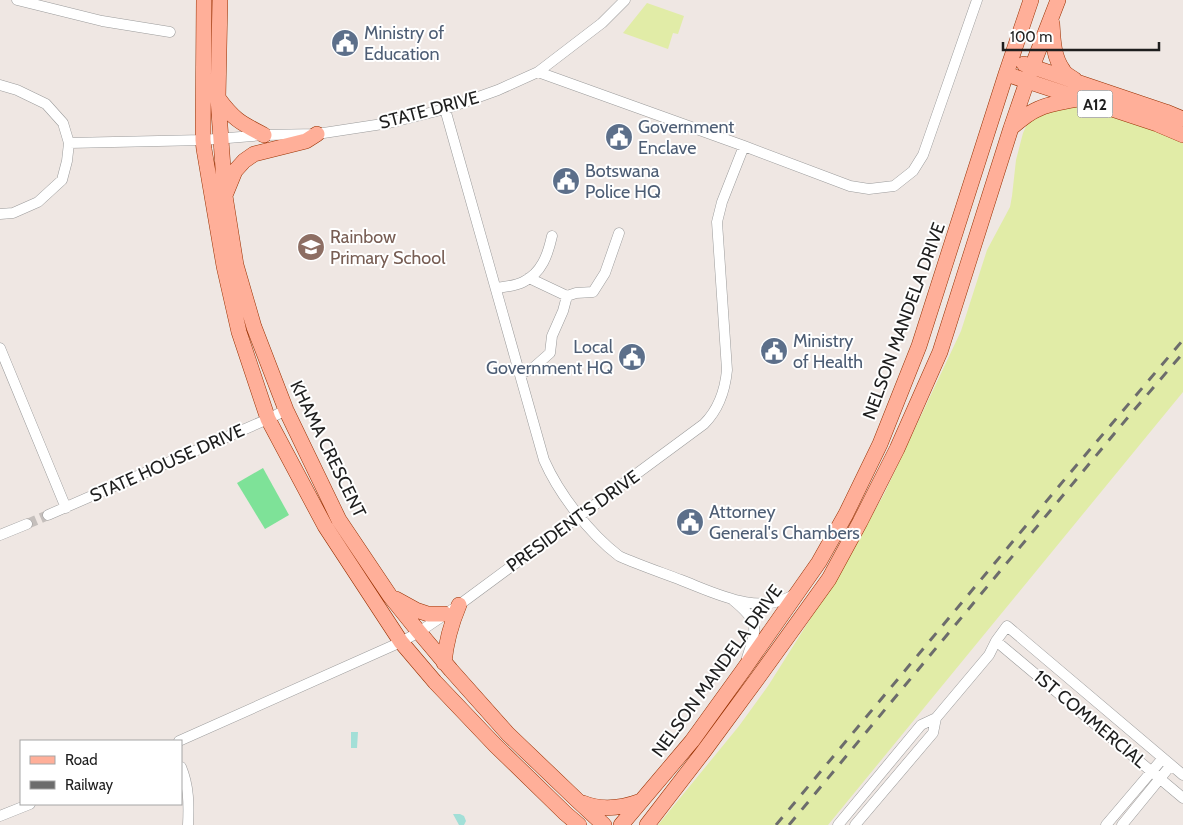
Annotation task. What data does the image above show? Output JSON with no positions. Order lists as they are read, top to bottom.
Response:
{
  "streets": {
    "main road": ["A12", "NELSON MANDELA DRIVE", "KHAMA CRESCENT"],
    "street": [
      "STATE DRIVE",
      "STATE HOUSE DRIVE",
      "PRESIDENT'S DRIVE",
      "1ST COMMERCIAL"
    ]
  },
  "crossings": [
    ["A12", "NELSON MANDELA DRIVE"],
    ["STATE DRIVE", "KHAMA CRESCENT"],
    ["KHAMA CRESCENT", "STATE HOUSE DRIVE"],
    ["KHAMA CRESCENT", "PRESIDENT'S DRIVE"]
  ],
  "places": {
    "public building": [
      "Ministry of Education",
      "Government Enclave",
      "Botswana Police HQ",
      "Ministry of Health",
      "Local Government HQ",
      "Attorney General's Chambers"
    ],
    "school or university": ["Rainbow Primary School"]
  },
  "legend": ["Road", "Railway"],
  "scale_bar": "100 m"
}
